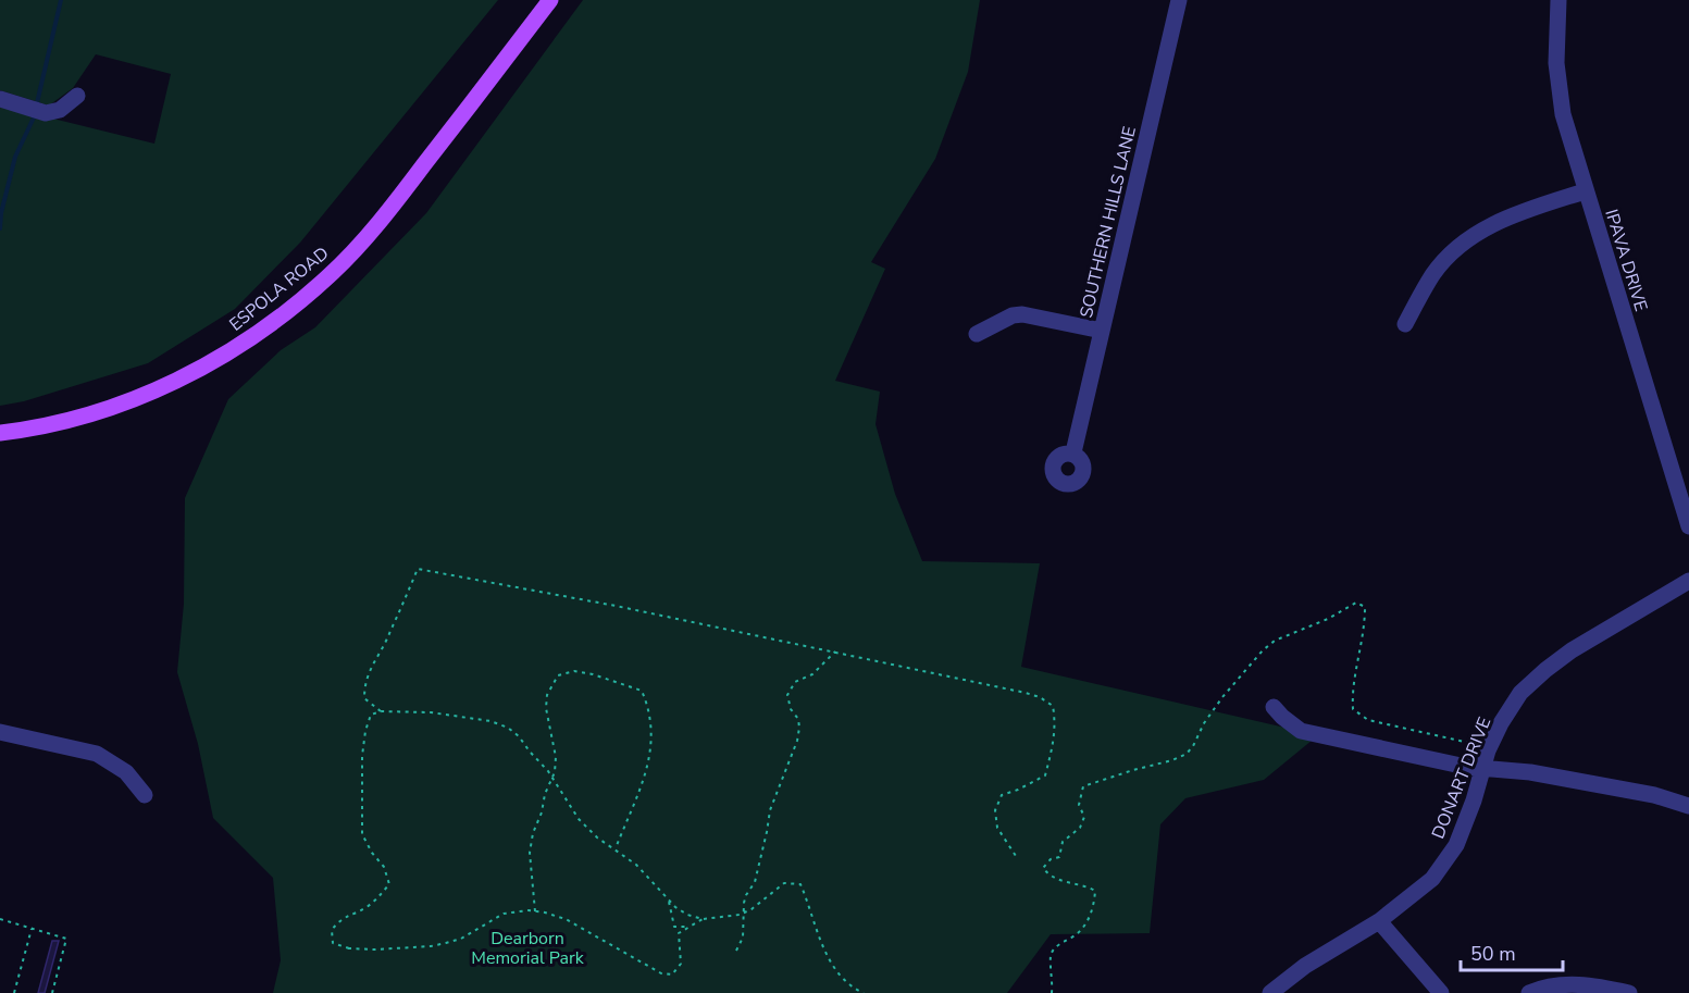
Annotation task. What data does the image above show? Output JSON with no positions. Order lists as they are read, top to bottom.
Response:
{
  "streets": {
    "main road": ["ESPOLA ROAD"],
    "street": ["SOUTHERN HILLS LANE", "IPAVA DRIVE", "DONART DRIVE"]
  },
  "parks": ["Dearborn Memorial Park"],
  "scale_bar": "50 m"
}
